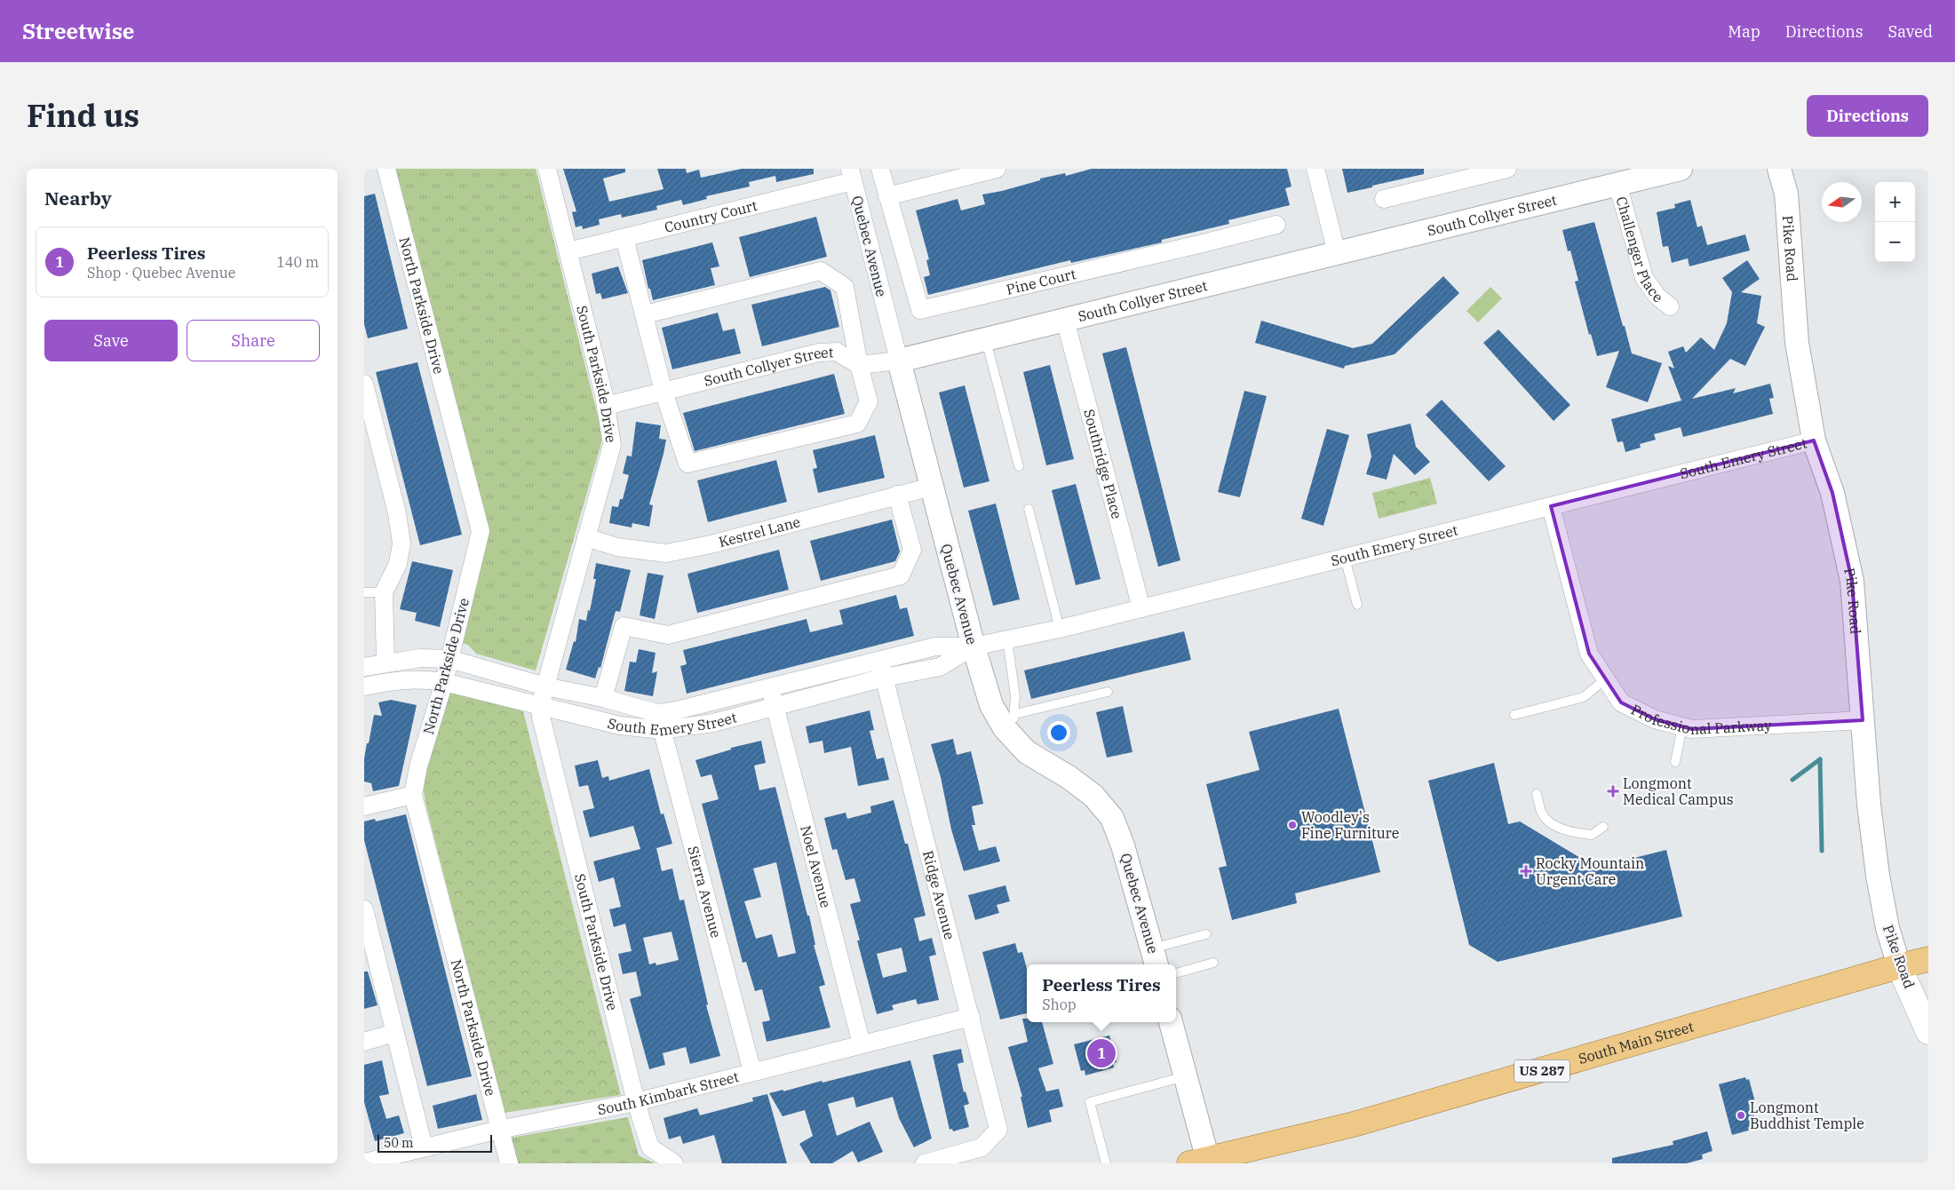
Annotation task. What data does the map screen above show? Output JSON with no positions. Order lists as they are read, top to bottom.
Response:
{
  "streets": {
    "main road": ["Pike Road", "South Main Street", "US 287"],
    "street": [
      "South Collyer Street",
      "Country Court",
      "Quebec Avenue",
      "Challenger Place",
      "Pine Court",
      "North Parkside Drive",
      "South Parkside Drive",
      "South Emery Street",
      "Southridge Place",
      "Kestrel Lane",
      "Professional Parkway",
      "Noel Avenue",
      "Sierra Avenue",
      "Ridge Avenue",
      "South Kimbark Street"
    ]
  },
  "crossings": [
    ["South Collyer Street", "Quebec Avenue"],
    ["South Collyer Street", "Challenger Place"],
    ["South Collyer Street", "South Parkside Drive"],
    ["South Collyer Street", "Southridge Place"],
    ["Country Court", "Quebec Avenue"],
    ["Country Court", "South Parkside Drive"],
    ["Quebec Avenue", "South Emery Street"],
    ["Quebec Avenue", "Kestrel Lane"],
    ["Pike Road", "South Emery Street"],
    ["Pike Road", "Professional Parkway"],
    ["Pike Road", "South Main Street"],
    ["North Parkside Drive", "South Emery Street"],
    ["North Parkside Drive", "South Kimbark Street"],
    ["South Parkside Drive", "South Emery Street"],
    ["South Parkside Drive", "Kestrel Lane"],
    ["South Parkside Drive", "South Kimbark Street"],
    ["South Emery Street", "Southridge Place"],
    ["South Emery Street", "Professional Parkway"],
    ["South Emery Street", "Noel Avenue"],
    ["South Emery Street", "Sierra Avenue"],
    ["South Emery Street", "Ridge Avenue"],
    ["Noel Avenue", "South Kimbark Street"],
    ["Sierra Avenue", "South Kimbark Street"],
    ["Ridge Avenue", "South Kimbark Street"]
  ],
  "places": {
    "health": ["Longmont Medical Campus", "Rocky Mountain Urgent Care"],
    "other": ["Woodley's Fine Furniture", "Longmont Buddhist Temple"]
  },
  "scale_bar": "50 m",
  "north": "left",
  "page": {
    "header": "Streetwise",
    "nav": ["Map", "Directions", "Saved"],
    "title": "Find us",
    "buttons": [
      "Directions",
      ["Save", "Share"]
    ],
    "heading": "Nearby",
    "map_buttons": ["+", "−"],
    "list": [
      {
        "mark": "1",
        "name": "Peerless Tires",
        "note": "Shop · Quebec Avenue",
        "value": "140 m"
      }
    ],
    "popup": ["Peerless Tires", "Shop"],
    "pins": "1",
    "scale": "50 m"
  }
}
